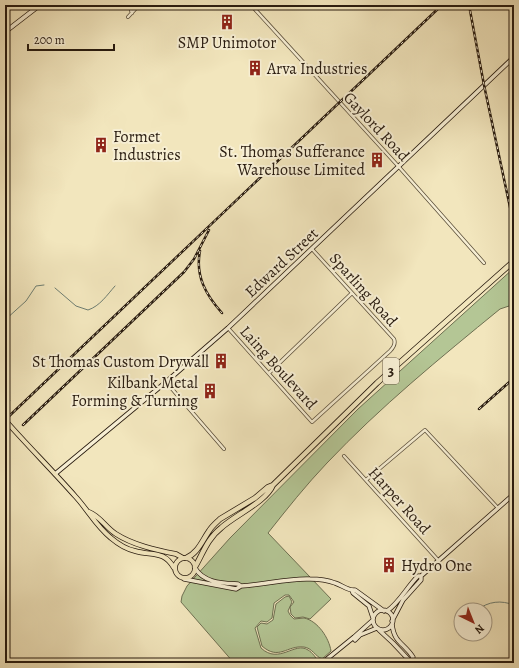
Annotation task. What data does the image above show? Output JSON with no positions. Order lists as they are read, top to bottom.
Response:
{
  "streets": {
    "highway": ["3"],
    "main road": ["Edward Street"],
    "street": [
      "Gaylord Road",
      "Sparling Road",
      "Laing Boulevard",
      "Harper Road"
    ]
  },
  "crossings": [
    ["Gaylord Road", "Edward Street"],
    ["Edward Street", "Sparling Road"],
    ["Edward Street", "Laing Boulevard"],
    ["Sparling Road", "Laing Boulevard"]
  ],
  "places": {
    "building": [
      "SMP Unimotor",
      "Arva Industries",
      "Formet Industries",
      "St. Thomas Sufferance Warehouse Limited",
      "St Thomas Custom Drywall",
      "Kilbank Metal Forming & Turning",
      "Hydro One"
    ]
  },
  "scale_bar": "200 m",
  "north": "bottom right"
}
